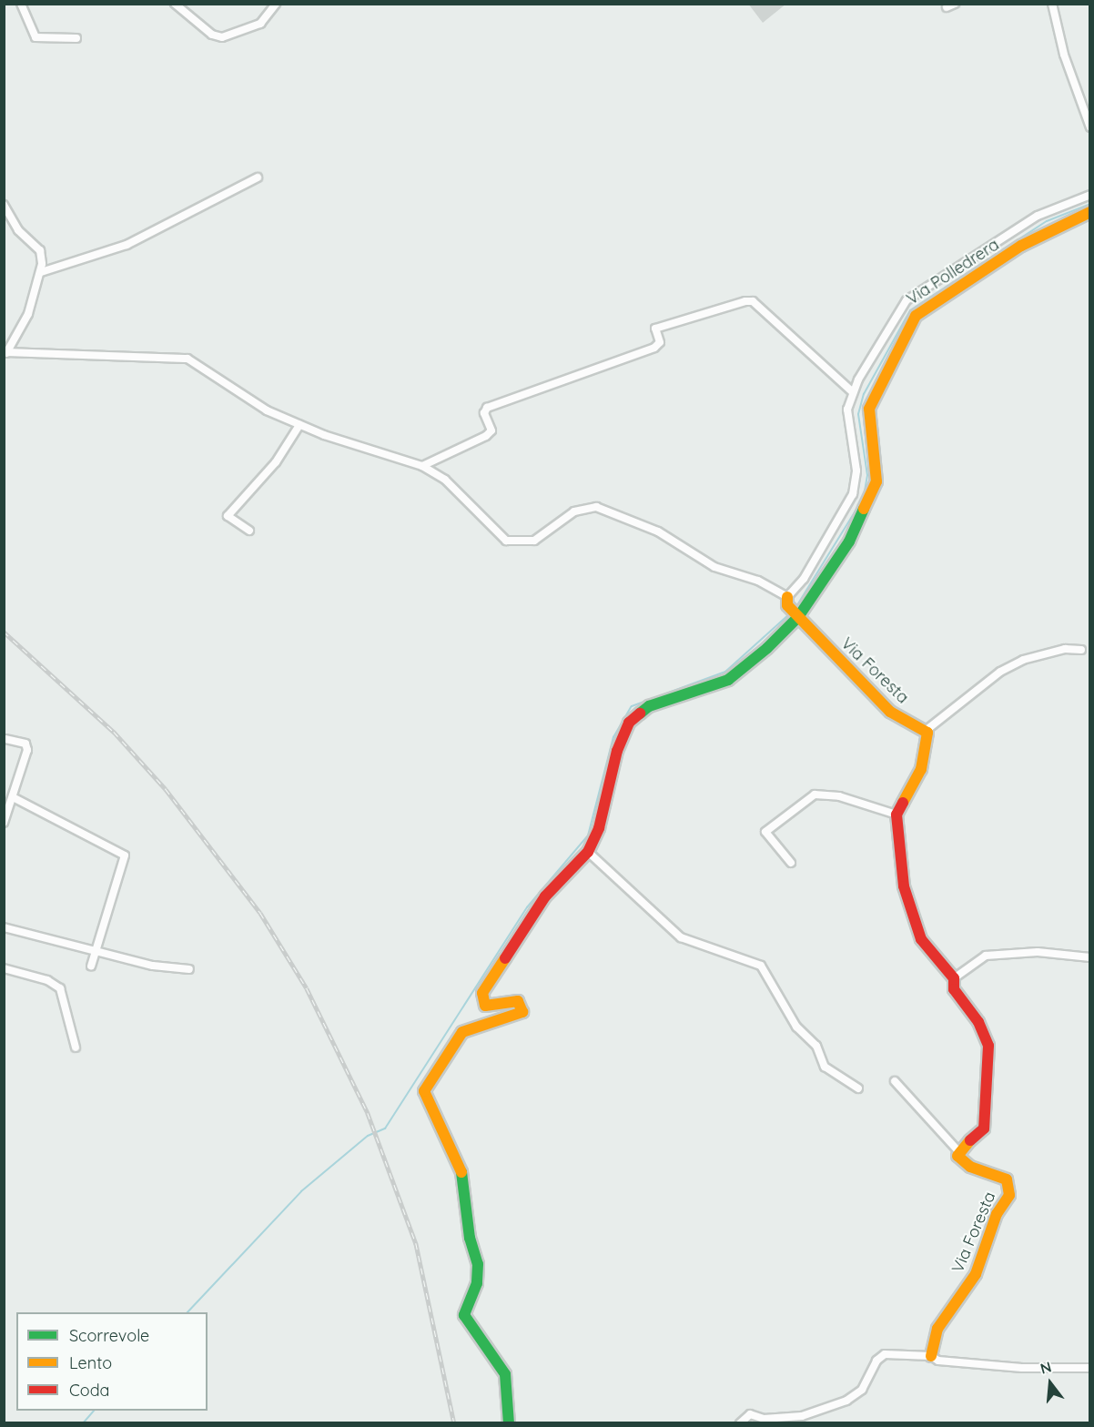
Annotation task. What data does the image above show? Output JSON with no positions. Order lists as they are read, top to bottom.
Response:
{
  "streets": {
    "street": ["Via Polledrera", "Via Foresta"]
  },
  "crossings": [
    ["Via Polledrera", "Via Foresta"]
  ],
  "legend": ["Scorrevole", "Lento", "Coda"],
  "north": "top"
}
